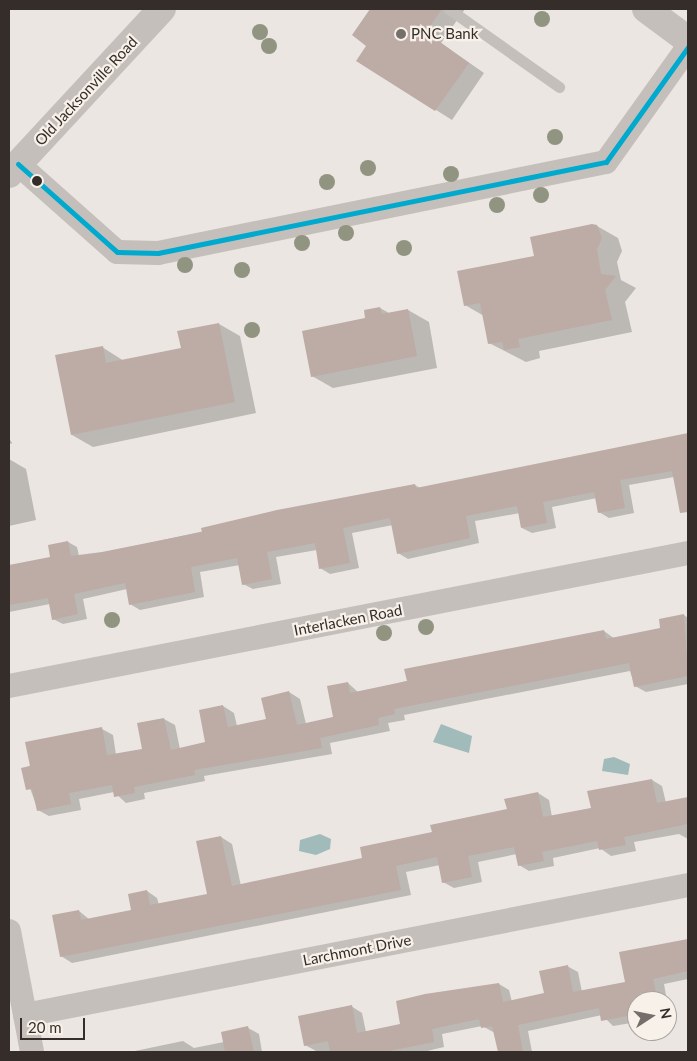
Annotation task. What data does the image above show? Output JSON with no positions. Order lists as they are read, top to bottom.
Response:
{
  "streets": {
    "street": ["Old Jacksonville Road", "Interlacken Road", "Larchmont Drive"]
  },
  "places": ["PNC Bank"],
  "scale_bar": "20 m",
  "north": "right"
}
